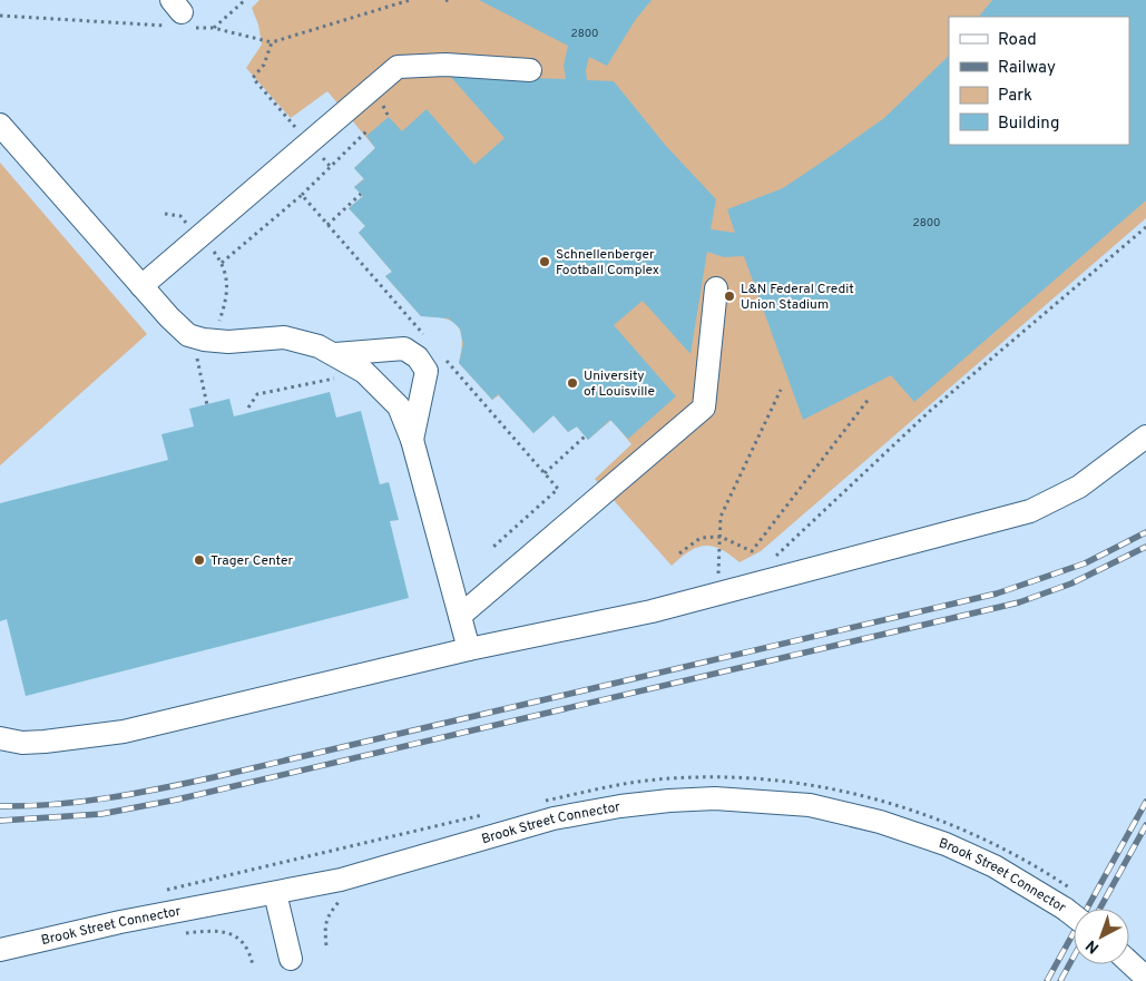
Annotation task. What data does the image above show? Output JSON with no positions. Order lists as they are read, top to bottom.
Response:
{
  "streets": {
    "street": ["Brook Street Connector"]
  },
  "places": [
    "Schnellenberger Football Complex",
    "L&N Federal Credit Union Stadium",
    "University of Louisville",
    "Trager Center"
  ],
  "house_numbers": ["2800", "2800"],
  "legend": [
    "Road",
    "Railway",
    "Park",
    "Building"
  ],
  "north": "bottom left"
}
